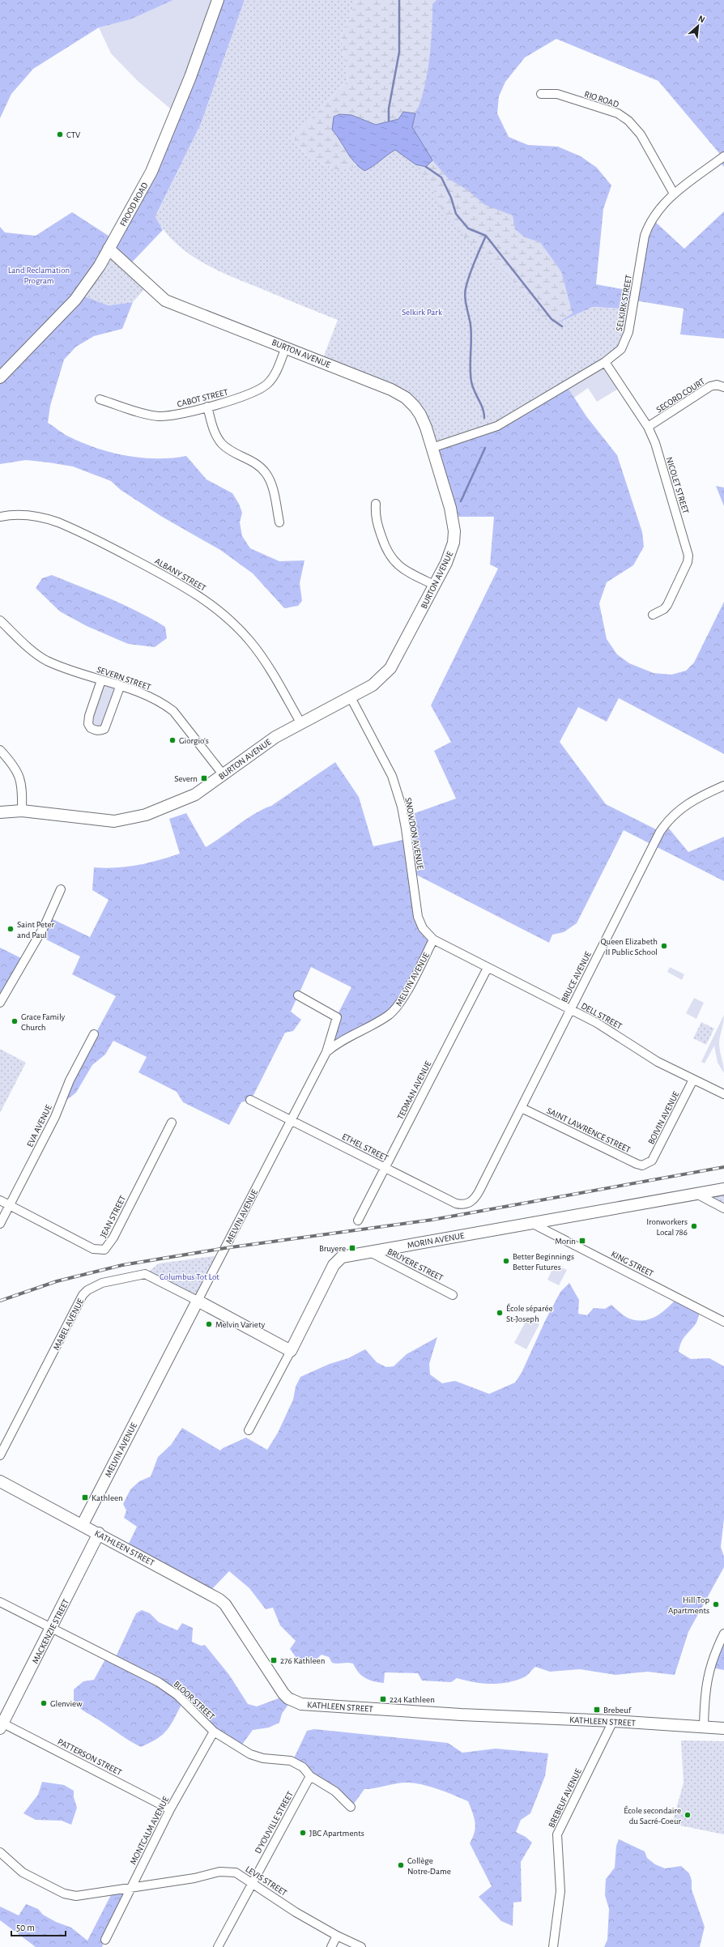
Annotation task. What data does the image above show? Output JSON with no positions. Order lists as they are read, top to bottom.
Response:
{
  "streets": {
    "street": [
      "RIO ROAD",
      "FROOD ROAD",
      "SELKIRK STREET",
      "BURTON AVENUE",
      "SECORD COURT",
      "CABOT STREET",
      "NICOLET STREET",
      "ALBANY STREET",
      "SEVERN STREET",
      "SNOWDON AVENUE",
      "BRUCE AVENUE",
      "MELVIN AVENUE",
      "DELL STREET",
      "TEDMAN AVENUE",
      "BOIVIN AVENUE",
      "EVA AVENUE",
      "SAINT LAWRENCE STREET",
      "ETHEL STREET",
      "JEAN STREET",
      "MORIN AVENUE",
      "KING STREET",
      "BRUYERE STREET",
      "MABEL AVENUE",
      "KATHLEEN STREET",
      "MACKENZIE STREET",
      "BLOOR STREET",
      "PATTERSON STREET",
      "BREBEUF AVENUE",
      "D'YOUVILLE STREET",
      "MONTCALM AVENUE",
      "LEVIS STREET"
    ]
  },
  "crossings": [
    ["RIO ROAD", "SELKIRK STREET"],
    ["FROOD ROAD", "BURTON AVENUE"],
    ["SELKIRK STREET", "BURTON AVENUE"],
    ["SELKIRK STREET", "NICOLET STREET"],
    ["BURTON AVENUE", "CABOT STREET"],
    ["BURTON AVENUE", "ALBANY STREET"],
    ["BURTON AVENUE", "SEVERN STREET"],
    ["BURTON AVENUE", "SNOWDON AVENUE"],
    ["SECORD COURT", "NICOLET STREET"],
    ["SNOWDON AVENUE", "MELVIN AVENUE"],
    ["SNOWDON AVENUE", "DELL STREET"],
    ["BRUCE AVENUE", "DELL STREET"],
    ["BRUCE AVENUE", "SAINT LAWRENCE STREET"],
    ["BRUCE AVENUE", "ETHEL STREET"],
    ["MELVIN AVENUE", "DELL STREET"],
    ["MELVIN AVENUE", "ETHEL STREET"],
    ["MELVIN AVENUE", "MABEL AVENUE"],
    ["MELVIN AVENUE", "KATHLEEN STREET"],
    ["DELL STREET", "TEDMAN AVENUE"],
    ["DELL STREET", "BOIVIN AVENUE"],
    ["TEDMAN AVENUE", "ETHEL STREET"],
    ["BOIVIN AVENUE", "SAINT LAWRENCE STREET"],
    ["EVA AVENUE", "JEAN STREET"],
    ["MORIN AVENUE", "KING STREET"],
    ["MORIN AVENUE", "BRUYERE STREET"],
    ["MORIN AVENUE", "MABEL AVENUE"],
    ["KATHLEEN STREET", "MACKENZIE STREET"],
    ["KATHLEEN STREET", "BREBEUF AVENUE"],
    ["MACKENZIE STREET", "BLOOR STREET"],
    ["MACKENZIE STREET", "PATTERSON STREET"],
    ["BLOOR STREET", "D'YOUVILLE STREET"],
    ["BLOOR STREET", "MONTCALM AVENUE"],
    ["PATTERSON STREET", "MONTCALM AVENUE"],
    ["D'YOUVILLE STREET", "LEVIS STREET"],
    ["MONTCALM AVENUE", "LEVIS STREET"]
  ],
  "parks": ["Land Reclamation Program", "Selkirk Park", "Columbus Tot Lot"],
  "places": {
    "other": [
      "CTV",
      "Giorgio's",
      "Saint Peter and Paul",
      "Queen Elizabeth II Public School",
      "Grace Family Church",
      "Ironworkers Local 786",
      "Better Beginnings Better Futures",
      "École séparée St-Joseph",
      "Melvin Variety",
      "Hill Top Apartments",
      "Glenview",
      "École secondaire du Sacré-Coeur",
      "JBC Apartments",
      "Collège Notre-Dame"
    ],
    "transit": [
      "Severn",
      "Morin",
      "Bruyere",
      "Kathleen",
      "276 Kathleen",
      "224 Kathleen",
      "Brebeuf"
    ]
  },
  "scale_bar": "50 m",
  "north": "top right"
}
